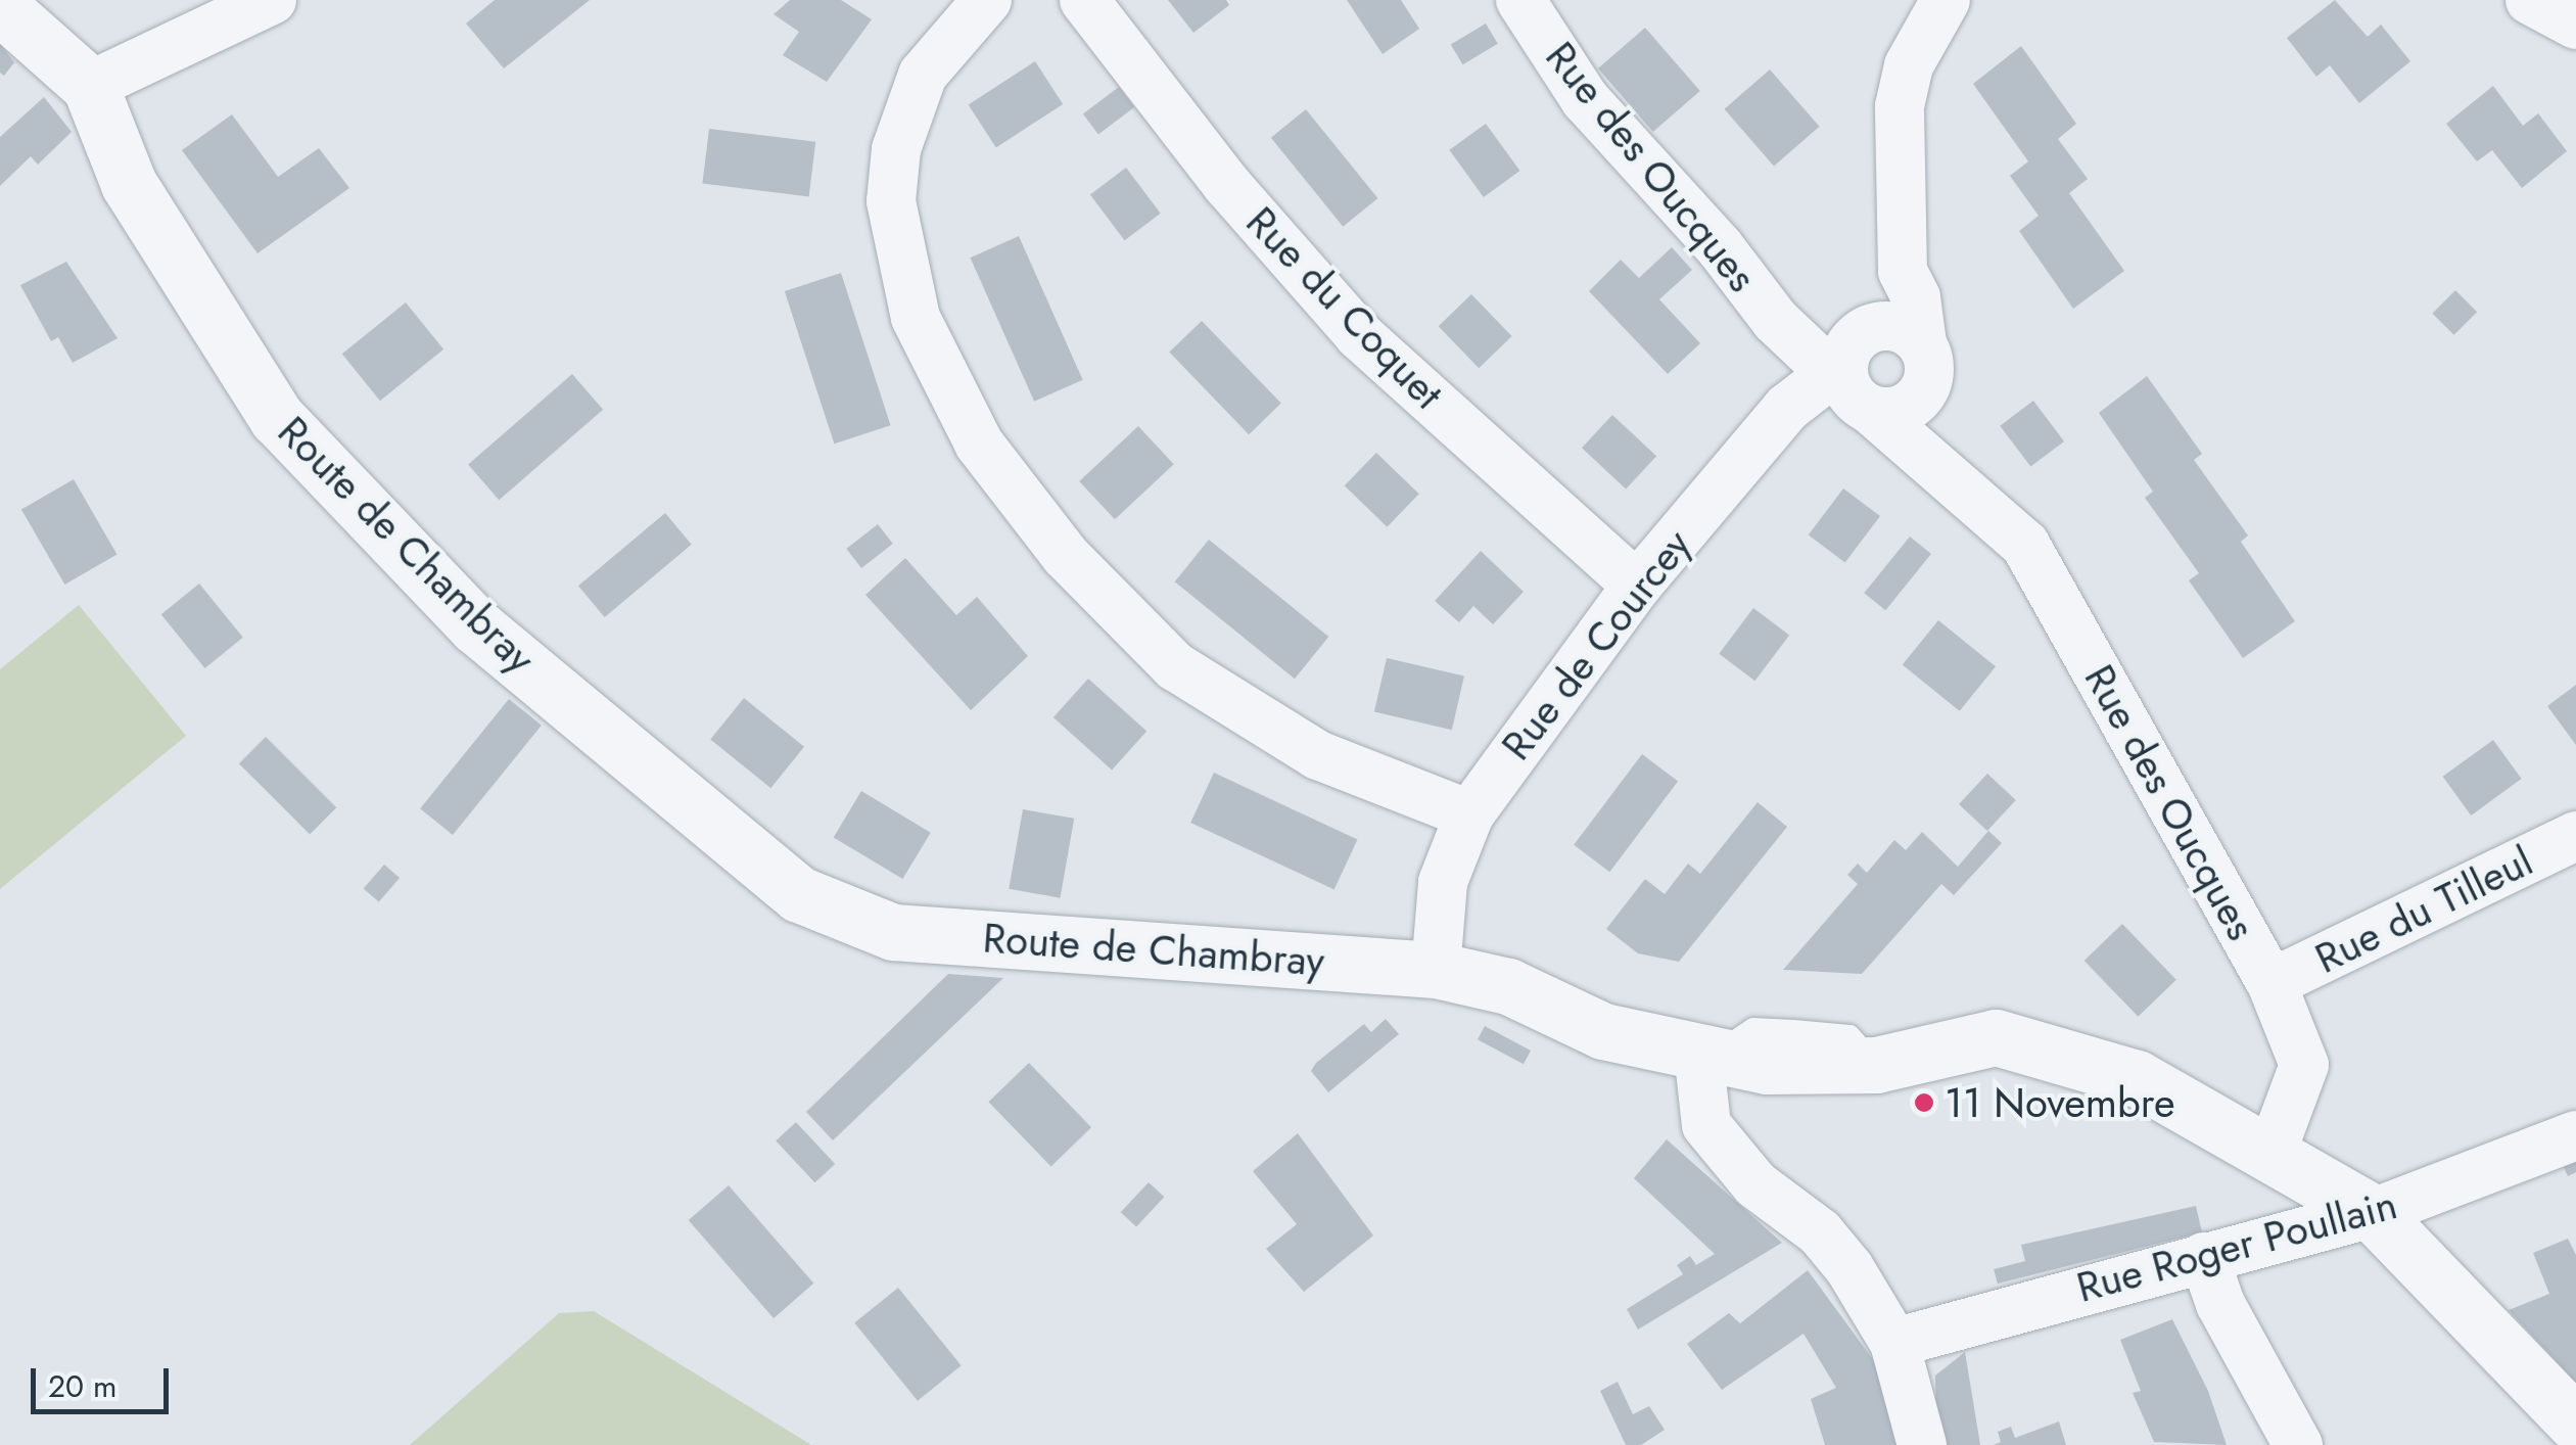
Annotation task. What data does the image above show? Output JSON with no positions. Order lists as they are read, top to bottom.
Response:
{
  "streets": {
    "street": [
      "Rue des Oucques",
      "Rue du Coquet",
      "Route de Chambray",
      "Rue de Courcey",
      "Rue du Tilleul",
      "Rue Roger Poullain"
    ]
  },
  "crossings": [
    ["Rue des Oucques", "Route de Chambray"],
    ["Rue des Oucques", "Rue de Courcey"],
    ["Rue des Oucques", "Rue du Tilleul"],
    ["Rue du Coquet", "Rue de Courcey"],
    ["Route de Chambray", "Rue de Courcey"],
    ["Route de Chambray", "Rue Roger Poullain"]
  ],
  "places": ["11 Novembre"],
  "scale_bar": "20 m"
}
